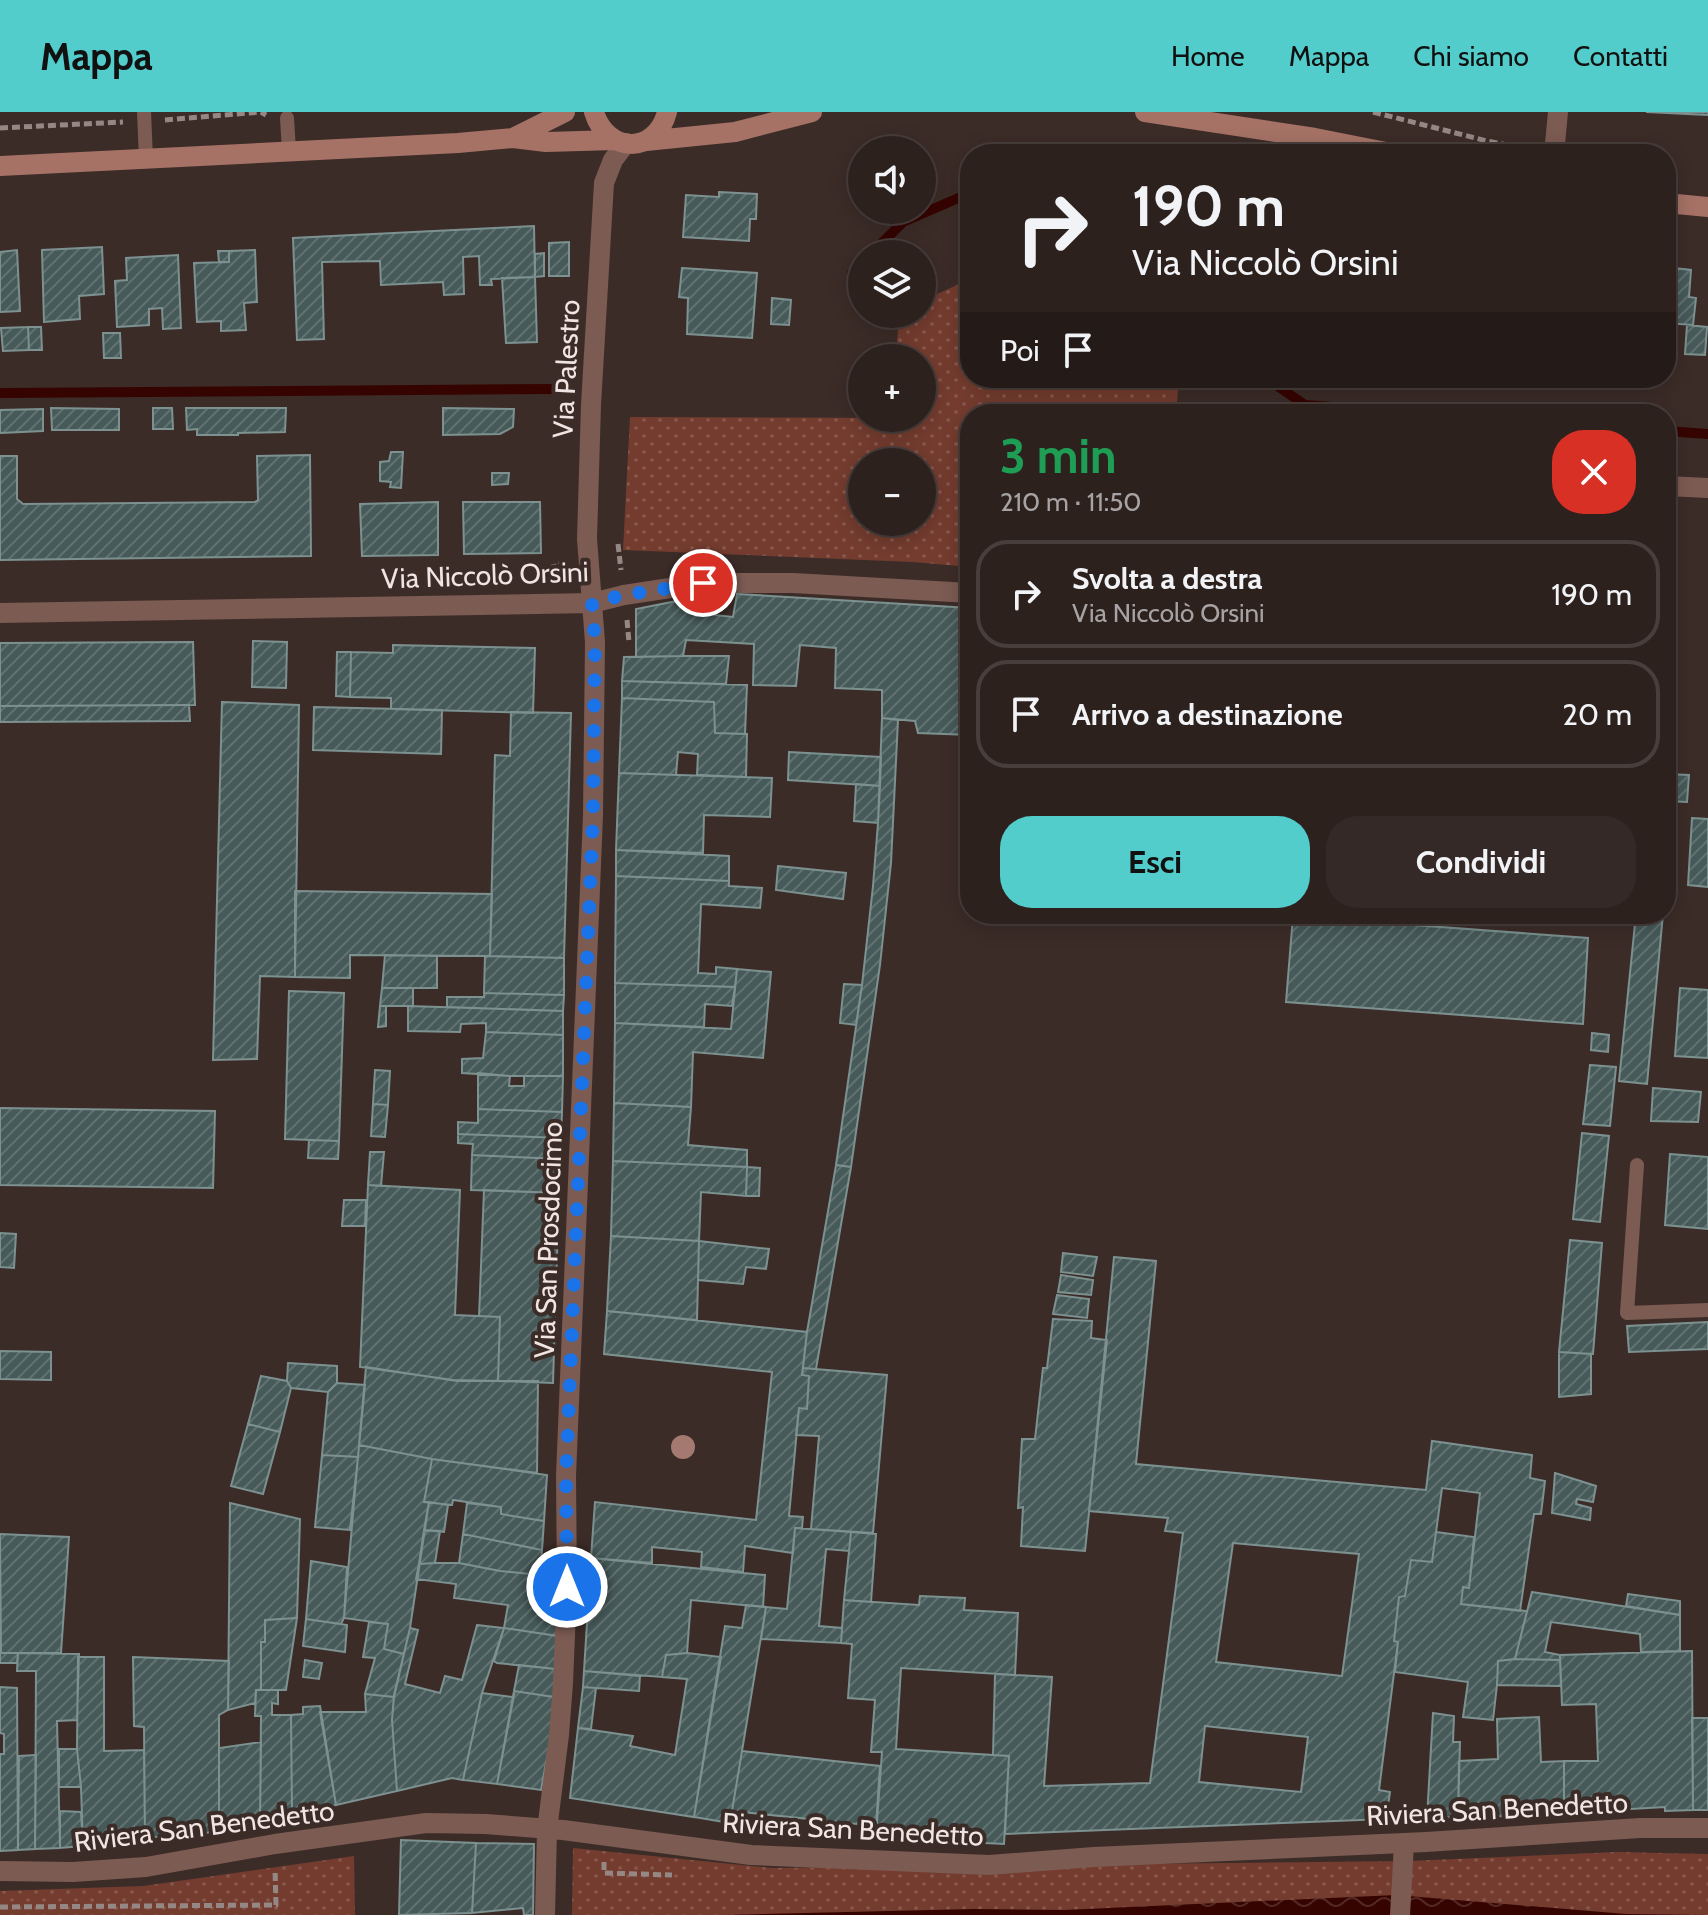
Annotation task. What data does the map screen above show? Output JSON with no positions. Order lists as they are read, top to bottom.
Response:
{
  "streets": {
    "main road": ["Via Palestro"],
    "street": ["Via Niccolò Orsini", "Via San Prosdocimo", "Riviera San Benedetto"]
  },
  "crossings": [
    ["Via Palestro", "Via Niccolò Orsini"],
    ["Via Palestro", "Via San Prosdocimo"],
    ["Via Niccolò Orsini", "Via San Prosdocimo"],
    ["Via San Prosdocimo", "Riviera San Benedetto"]
  ],
  "page": {
    "header": "Mappa",
    "nav": [
      "Home",
      "Mappa",
      "Chi siamo",
      "Contatti"
    ],
    "map_buttons": ["+", "−"],
    "turn": ["190 m", "Via Niccolò Orsini"],
    "then": "Poi",
    "heading": ["3 min", "210 m · 11:50"],
    "list": [
      {
        "name": "Svolta a destra",
        "note": "Via Niccolò Orsini",
        "value": "190 m"
      },
      {
        "name": "Arrivo a destinazione",
        "value": "20 m"
      }
    ],
    "buttons": ["Esci", "Condividi"]
  }
}
